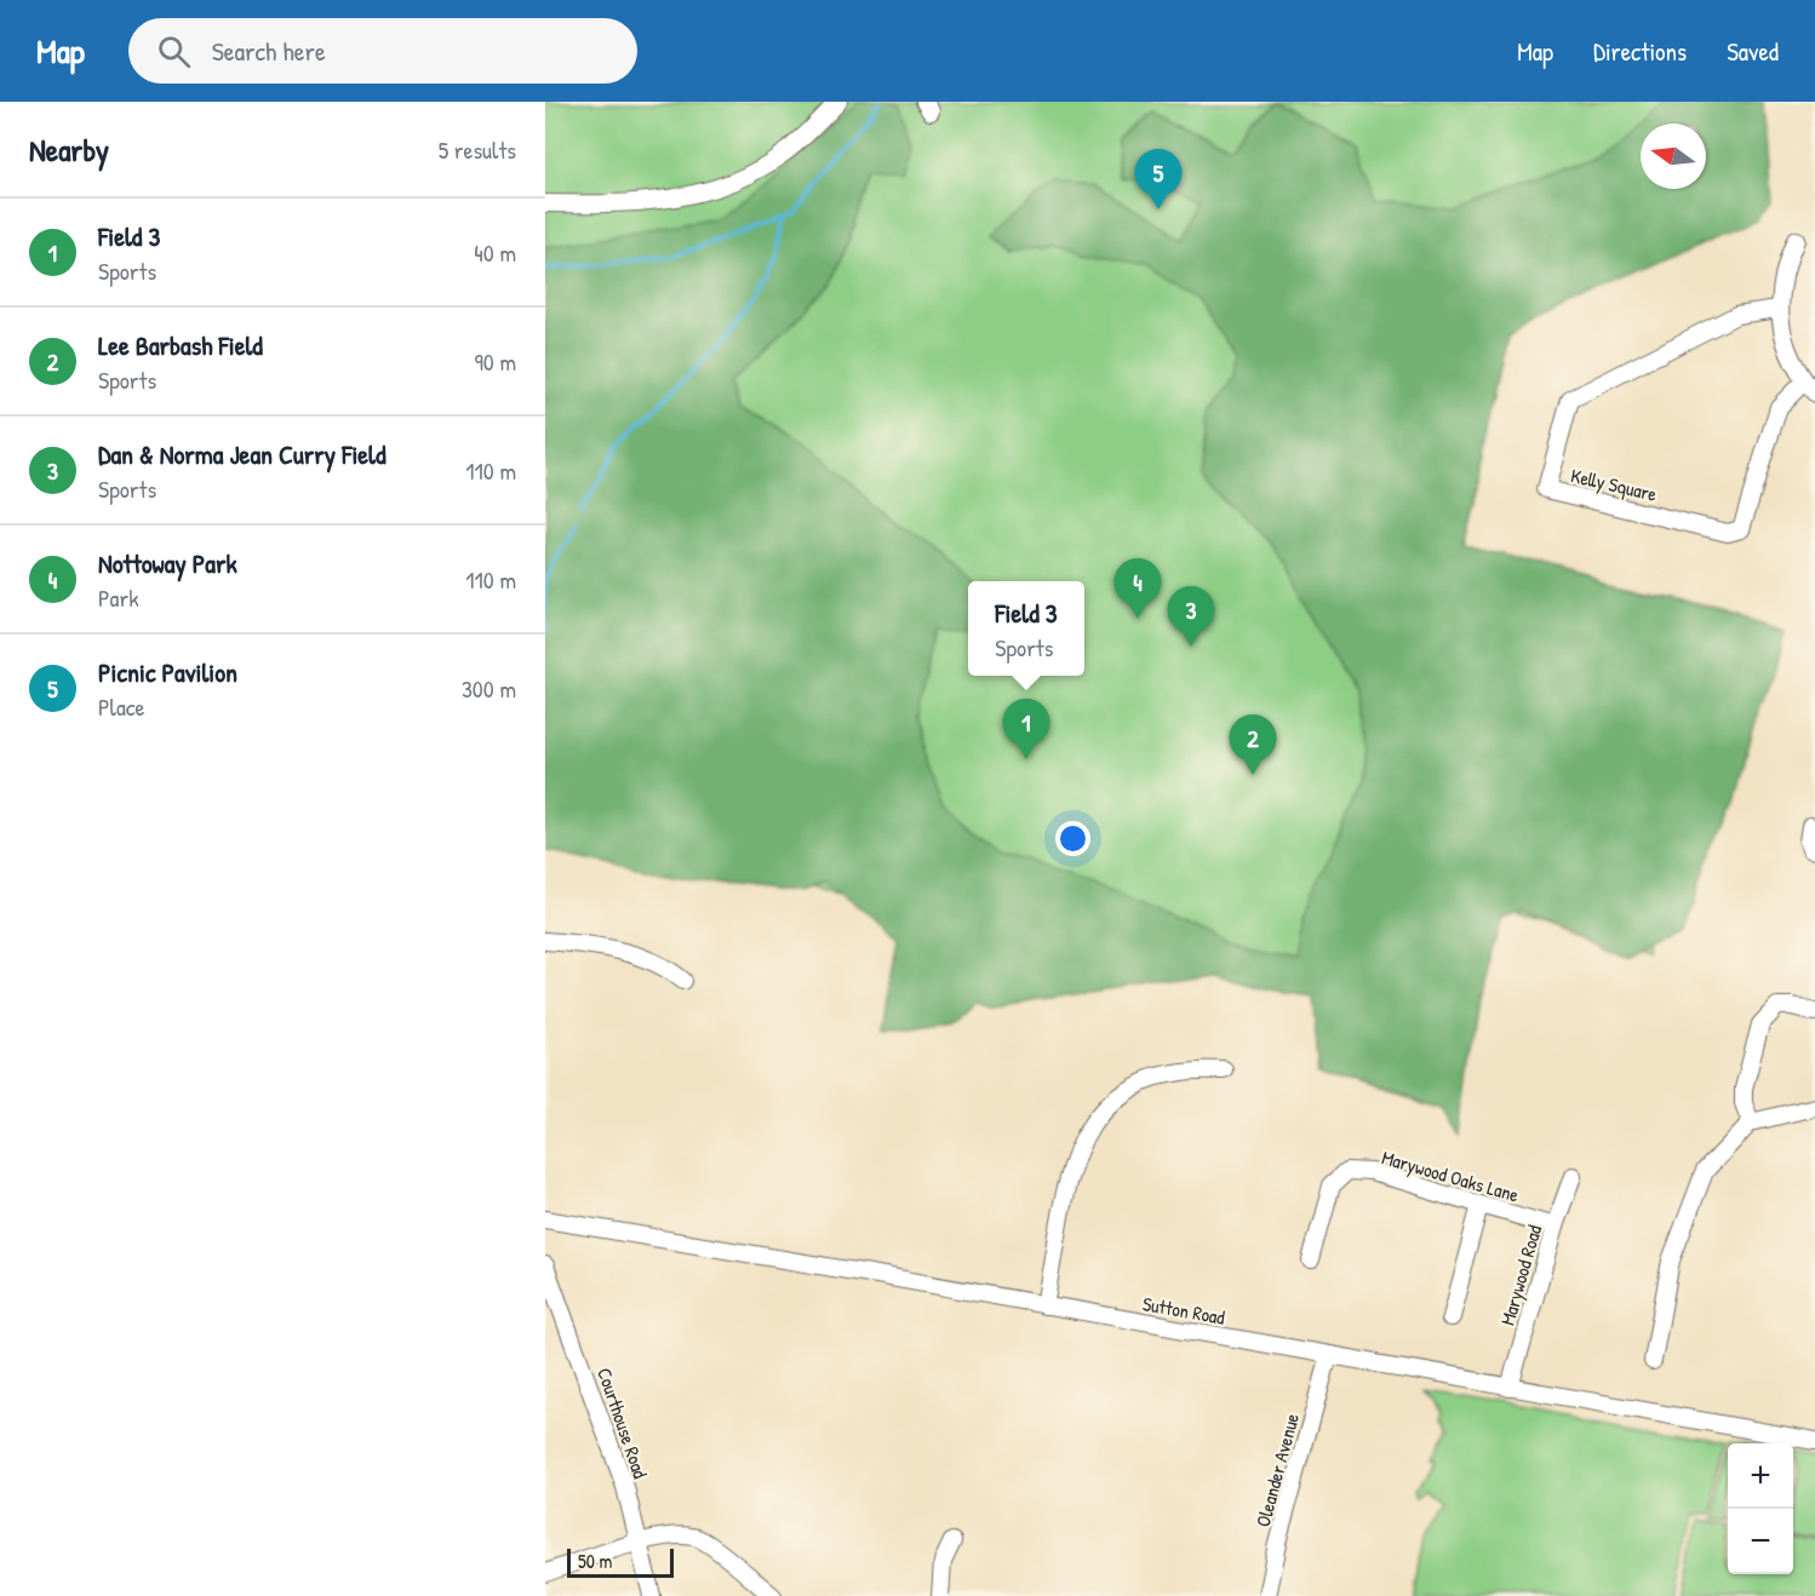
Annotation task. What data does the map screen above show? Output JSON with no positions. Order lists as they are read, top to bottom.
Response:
{
  "streets": {
    "street": [
      "Kelly Square",
      "Marywood Oaks Lane",
      "Marywood Road",
      "Sutton Road",
      "Courthouse Road",
      "Oleander Avenue"
    ]
  },
  "crossings": [
    ["Marywood Oaks Lane", "Marywood Road"],
    ["Marywood Road", "Sutton Road"],
    ["Sutton Road", "Oleander Avenue"]
  ],
  "scale_bar": "50 m",
  "north": "left",
  "page": {
    "header": "Map",
    "search": "Search here",
    "nav": ["Map", "Directions", "Saved"],
    "heading": ["Nearby", "5 results"],
    "pins": [
      "5",
      "4",
      "3",
      "1",
      "2"
    ],
    "list": [
      {
        "mark": "1",
        "name": "Field 3",
        "note": "Sports",
        "value": "40 m"
      },
      {
        "mark": "2",
        "name": "Lee Barbash Field",
        "note": "Sports",
        "value": "90 m"
      },
      {
        "mark": "3",
        "name": "Dan & Norma Jean Curry Field",
        "note": "Sports",
        "value": "110 m"
      },
      {
        "mark": "4",
        "name": "Nottoway Park",
        "note": "Park",
        "value": "110 m"
      },
      {
        "mark": "5",
        "name": "Picnic Pavilion",
        "note": "Place",
        "value": "300 m"
      }
    ],
    "popup": ["Field 3", "Sports"],
    "map_buttons": ["+", "−"],
    "scale": "50 m"
  }
}
